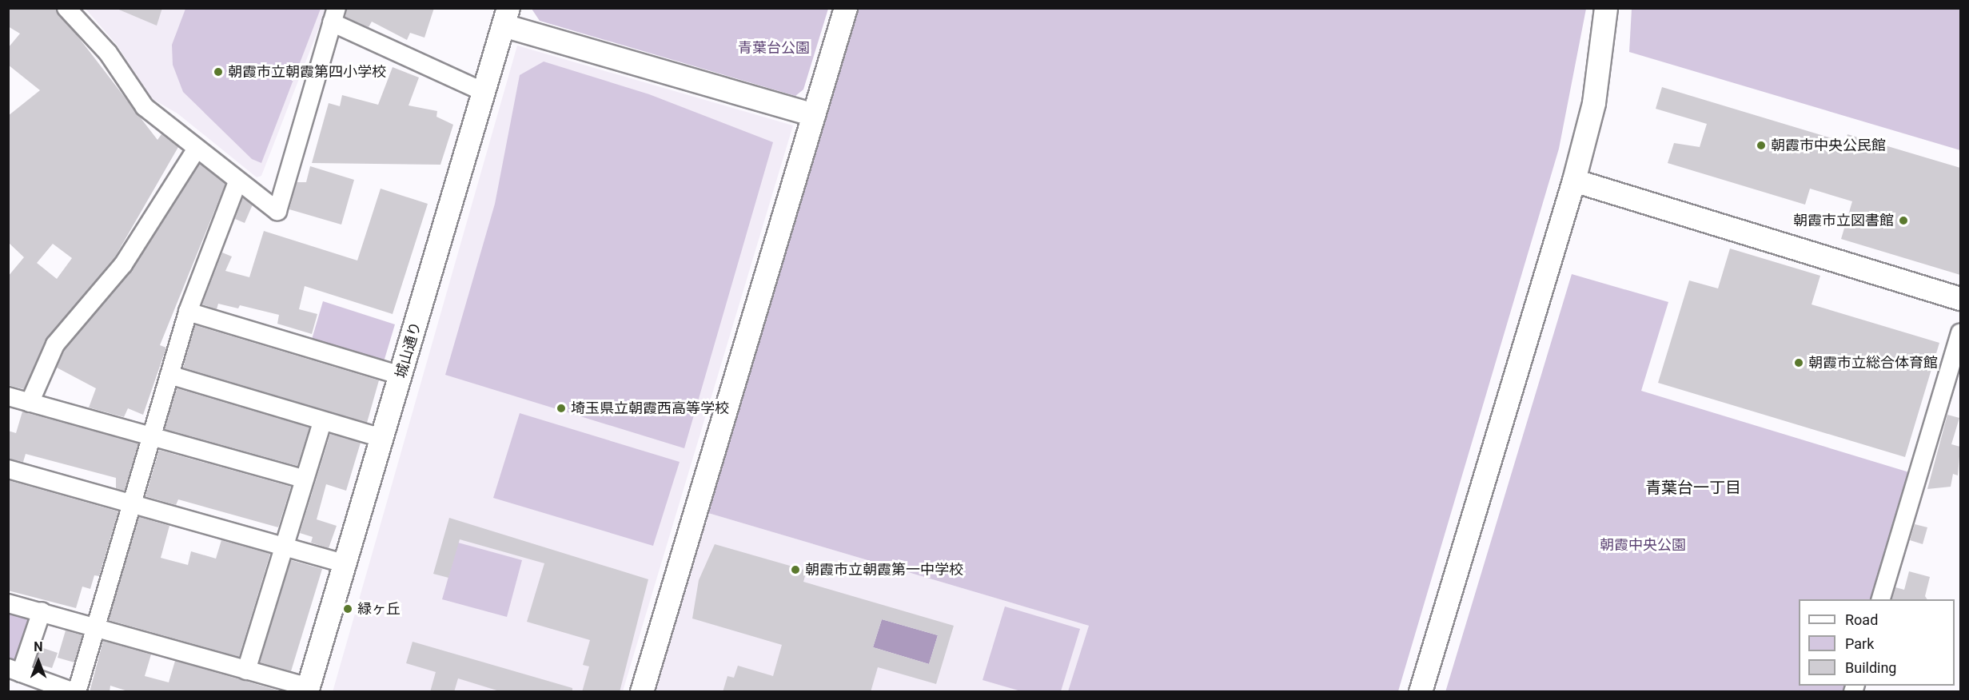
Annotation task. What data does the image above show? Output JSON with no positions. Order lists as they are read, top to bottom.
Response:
{
  "streets": {
    "street": ["城山通り"]
  },
  "districts": ["青葉台一丁目"],
  "parks": ["青葉台公園", "朝霞中央公園"],
  "places": [
    "朝霞市立朝霞第四小学校",
    "朝霞市中央公民館",
    "朝霞市立図書館",
    "朝霞市立総合体育館",
    "埼玉県立朝霞西高等学校",
    "朝霞市立朝霞第一中学校",
    "緑ヶ丘"
  ],
  "legend": ["Road", "Park", "Building"],
  "north": "top"
}
